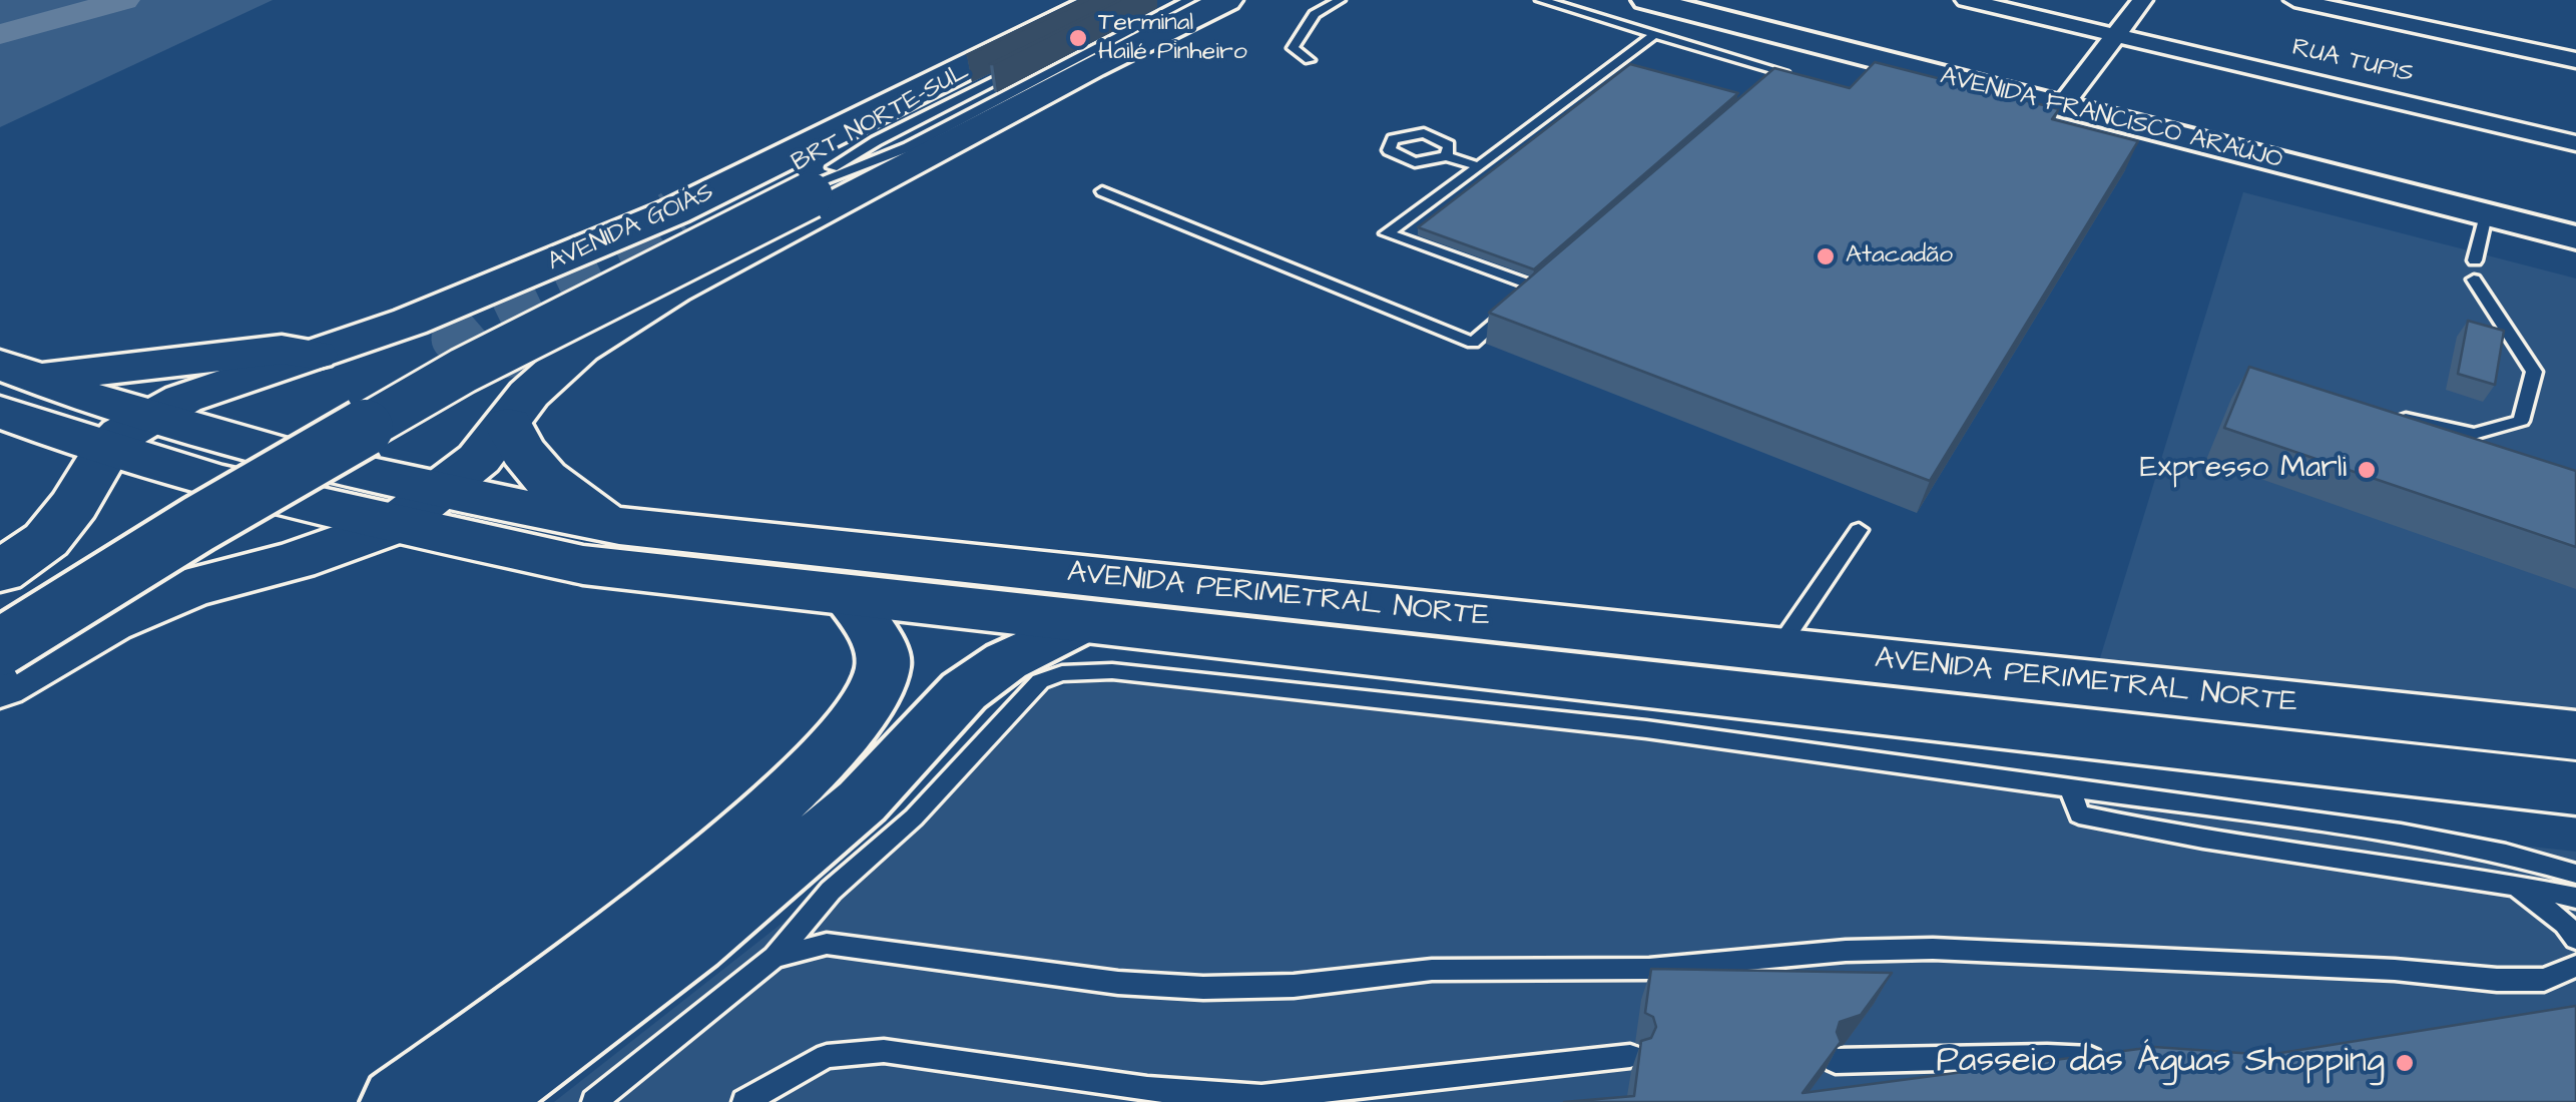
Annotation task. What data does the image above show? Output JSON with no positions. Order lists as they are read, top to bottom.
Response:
{
  "streets": {
    "main road": ["AVENIDA GOIÁS", "AVENIDA PERIMETRAL NORTE"],
    "street": ["RUA TUPIS", "AVENIDA FRANCISCO ARAÚJO"],
    "lane": ["BRT NORTE-SUL"]
  },
  "crossings": [
    ["AVENIDA GOIÁS", "AVENIDA PERIMETRAL NORTE"]
  ],
  "places": [
    "Terminal Hailé Pinheiro",
    "Atacadão",
    "Expresso Marli",
    "Passeio das Águas Shopping"
  ]
}
